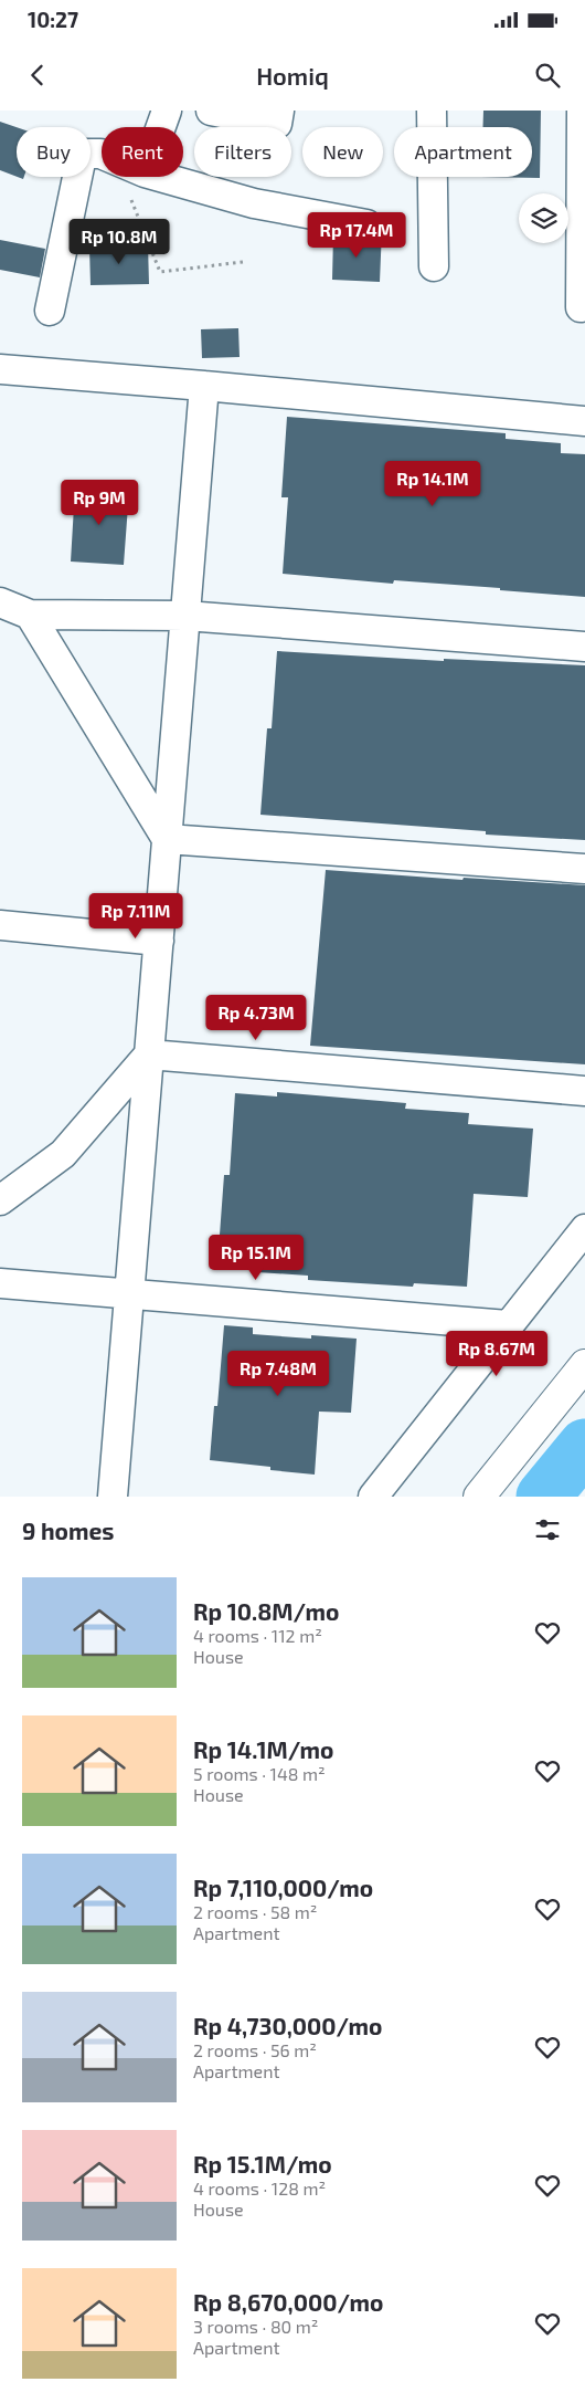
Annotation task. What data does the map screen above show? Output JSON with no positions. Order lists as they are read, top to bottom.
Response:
{
  "page": {
    "status": "10:27",
    "header": "Homiq",
    "chip": [
      "Buy",
      "Rent",
      "Filters",
      "New",
      "Apartment"
    ],
    "price": [
      "Rp 17.4M",
      "Rp 10.8M",
      "Rp 14.1M",
      "Rp 9M",
      "Rp 7.11M",
      "Rp 4.73M",
      "Rp 15.1M",
      "Rp 8.67M",
      "Rp 7.48M"
    ],
    "heading": "9 homes",
    "list": [
      {
        "name": "Rp 10.8M/mo",
        "note": "4 rooms · 112 m² · House"
      },
      {
        "name": "Rp 14.1M/mo",
        "note": "5 rooms · 148 m² · House"
      },
      {
        "name": "Rp 7,110,000/mo",
        "note": "2 rooms · 58 m² · Apartment"
      },
      {
        "name": "Rp 4,730,000/mo",
        "note": "2 rooms · 56 m² · Apartment"
      },
      {
        "name": "Rp 15.1M/mo",
        "note": "4 rooms · 128 m² · House"
      },
      {
        "name": "Rp 8,670,000/mo",
        "note": "3 rooms · 80 m² · Apartment"
      }
    ]
  }
}
